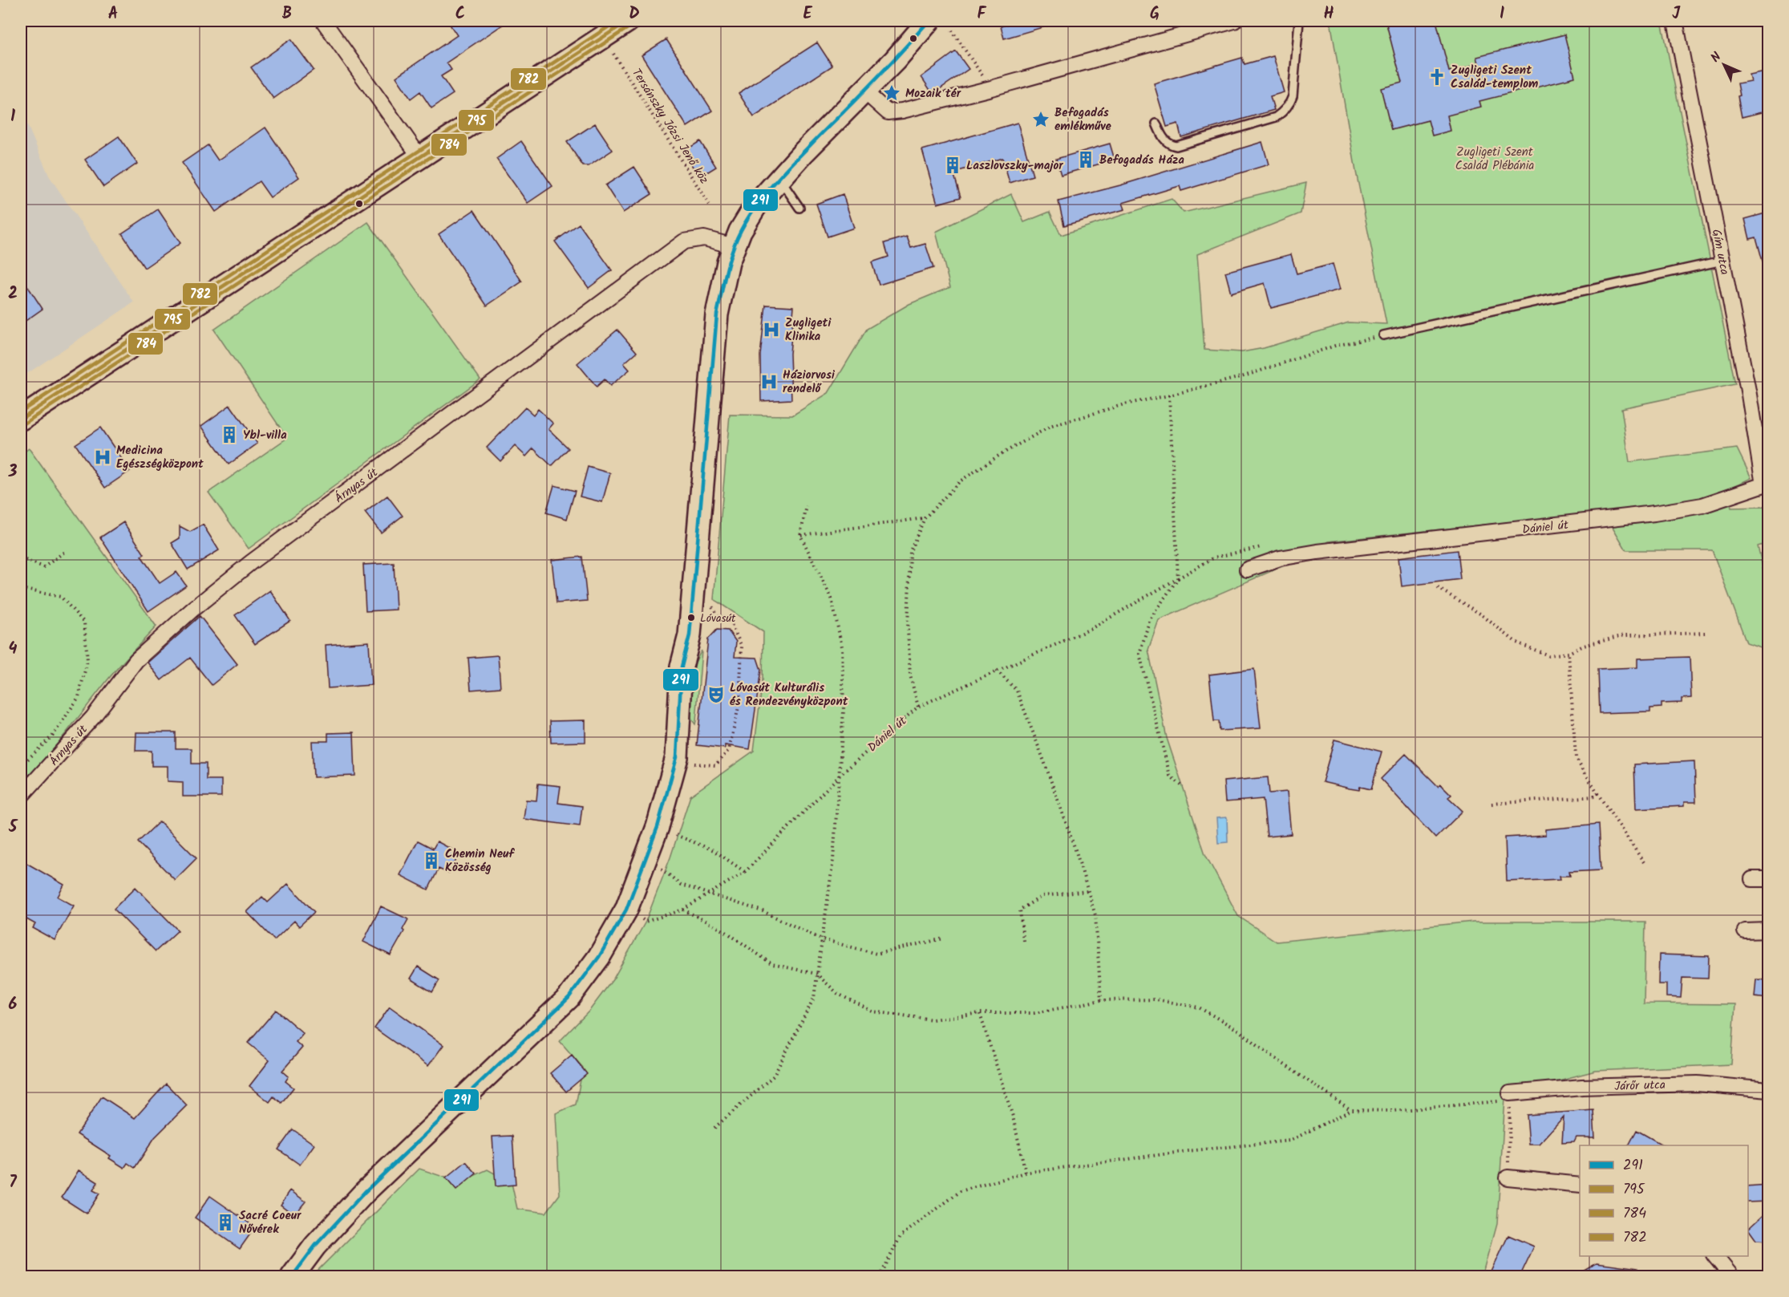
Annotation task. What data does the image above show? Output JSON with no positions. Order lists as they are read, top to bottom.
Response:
{
  "streets": {
    "street": [
      "Gím utca",
      "Árnyas út",
      "Dániel út",
      "Járőr utca"
    ],
    "path": ["Tersánszky Józsi Jenő köz"]
  },
  "crossings": [
    ["Gím utca", "Dániel út"]
  ],
  "parks": ["Zugligeti Szent Család Plébánia"],
  "places": {
    "church": ["Zugligeti Szent Család-templom"],
    "place": ["Mozaik tér", "Befogadás emlékműve"],
    "building": [
      "Befogadás Háza",
      "Laszlovszky-major",
      "Ybl-villa",
      "Chemin Neuf Közösség",
      "Sacré Coeur Nővérek"
    ],
    "hospital": ["Zugligeti Klinika", "Háziorvosi rendelő", "Medicina Egészségközpont"],
    "other": ["Lóvasút"],
    "theatre": ["Lóvasút Kulturális és Rendezvényközpont"]
  },
  "lines": [
    "transit line 291",
    "transit line 795",
    "transit line 782",
    "transit line 784"
  ],
  "legend": [
    "291",
    "795",
    "784",
    "782"
  ],
  "north": "top left",
  "grid": {
    "columns": [
      "A",
      "B",
      "C",
      "D",
      "E",
      "F",
      "G",
      "H",
      "I",
      "J"
    ],
    "rows": [
      "1",
      "2",
      "3",
      "4",
      "5",
      "6",
      "7"
    ]
  }
}
